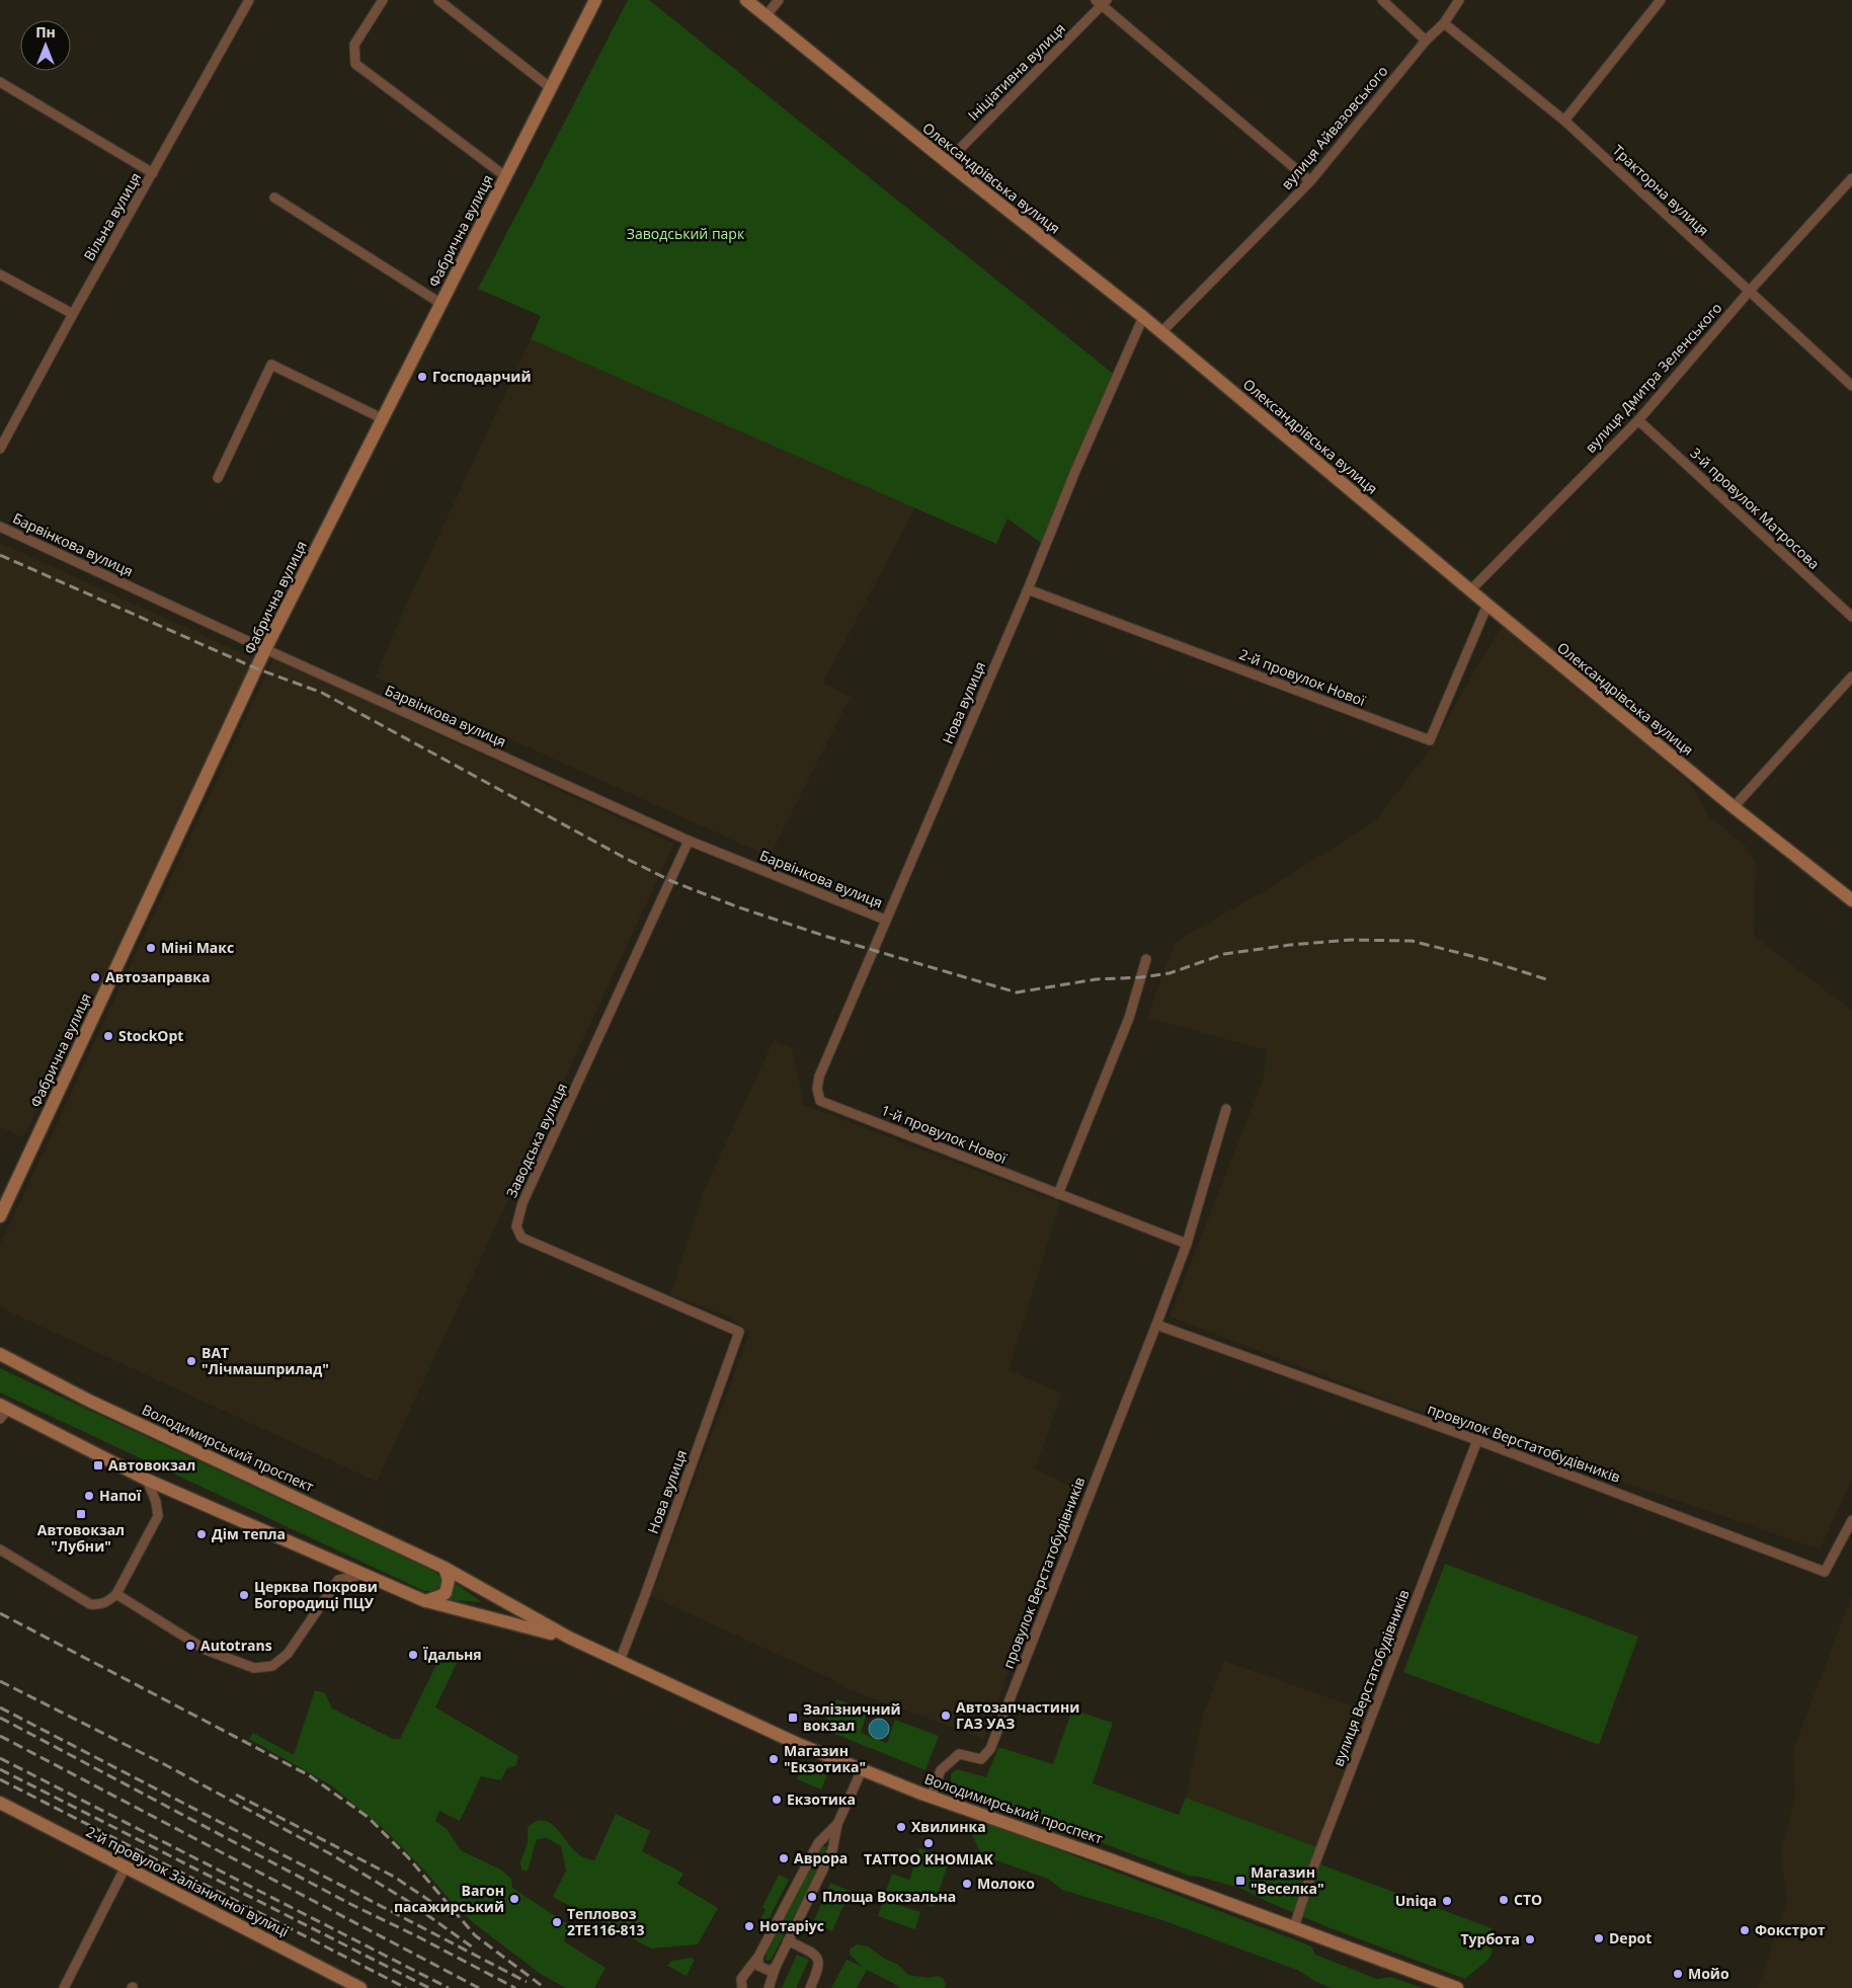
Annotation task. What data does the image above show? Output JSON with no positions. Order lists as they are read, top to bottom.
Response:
{
  "streets": {
    "main road": [
      "Олександрівська вулиця",
      "Фабрична вулиця",
      "Володимирський проспект",
      "2-й провулок Залізничної вулиці"
    ],
    "street": [
      "Ініціативна вулиця",
      "вулиця Айвазовського",
      "Тракторна вулиця",
      "Вільна вулиця",
      "вулиця Дмитра Зеленського",
      "3-й провулок Матросова",
      "Барвінкова вулиця",
      "2-й провулок Нової",
      "Нова вулиця",
      "1-й провулок Нової",
      "Заводська вулиця",
      "провулок Верстатобудівників",
      "вулиця Верстатобудівників"
    ]
  },
  "crossings": [
    ["Ініціативна вулиця", "Олександрівська вулиця"],
    ["вулиця Айвазовського", "Олександрівська вулиця"],
    ["вулиця Айвазовського", "Тракторна вулиця"],
    ["Олександрівська вулиця", "вулиця Дмитра Зеленського"],
    ["Олександрівська вулиця", "2-й провулок Нової"],
    ["Олександрівська вулиця", "Нова вулиця"],
    ["Тракторна вулиця", "вулиця Дмитра Зеленського"],
    ["Фабрична вулиця", "Барвінкова вулиця"],
    ["вулиця Дмитра Зеленського", "3-й провулок Матросова"],
    ["Барвінкова вулиця", "Нова вулиця"],
    ["Барвінкова вулиця", "Заводська вулиця"],
    ["2-й провулок Нової", "Нова вулиця"],
    ["Нова вулиця", "1-й провулок Нової"],
    ["Нова вулиця", "Заводська вулиця"],
    ["Нова вулиця", "Володимирський проспект"],
    ["1-й провулок Нової", "провулок Верстатобудівників"],
    ["провулок Верстатобудівників", "Володимирський проспект"],
    ["провулок Верстатобудівників", "вулиця Верстатобудівників"],
    ["Володимирський проспект", "вулиця Верстатобудівників"]
  ],
  "parks": ["Заводський парк"],
  "places": {
    "other": [
      "Господарчий",
      "Міні Макс",
      "Автозаправка",
      "StockOpt",
      "ВАТ \"Лічмашприлад\"",
      "Напої",
      "Дім тепла",
      "Церква Покрови Богородиці ПЦУ",
      "Autotrans",
      "Їдальня",
      "Автозапчастини ГАЗ УАЗ",
      "Магазин \"Екзотика\"",
      "Екзотика",
      "Хвилинка",
      "TATTOO KHOMIAK",
      "Аврора",
      "Молоко",
      "Площа Вокзальна",
      "Вагон пасажирський",
      "СТО",
      "Uniqa",
      "Тепловоз 2ТЕ116-813",
      "Нотаріус",
      "Фокстрот",
      "Depot",
      "Турбота",
      "Мойо"
    ],
    "transit": [
      "Автовокзал",
      "Автовокзал \"Лубни\"",
      "Залізничний вокзал",
      "Магазин \"Веселка\""
    ]
  },
  "north": "top"
}
